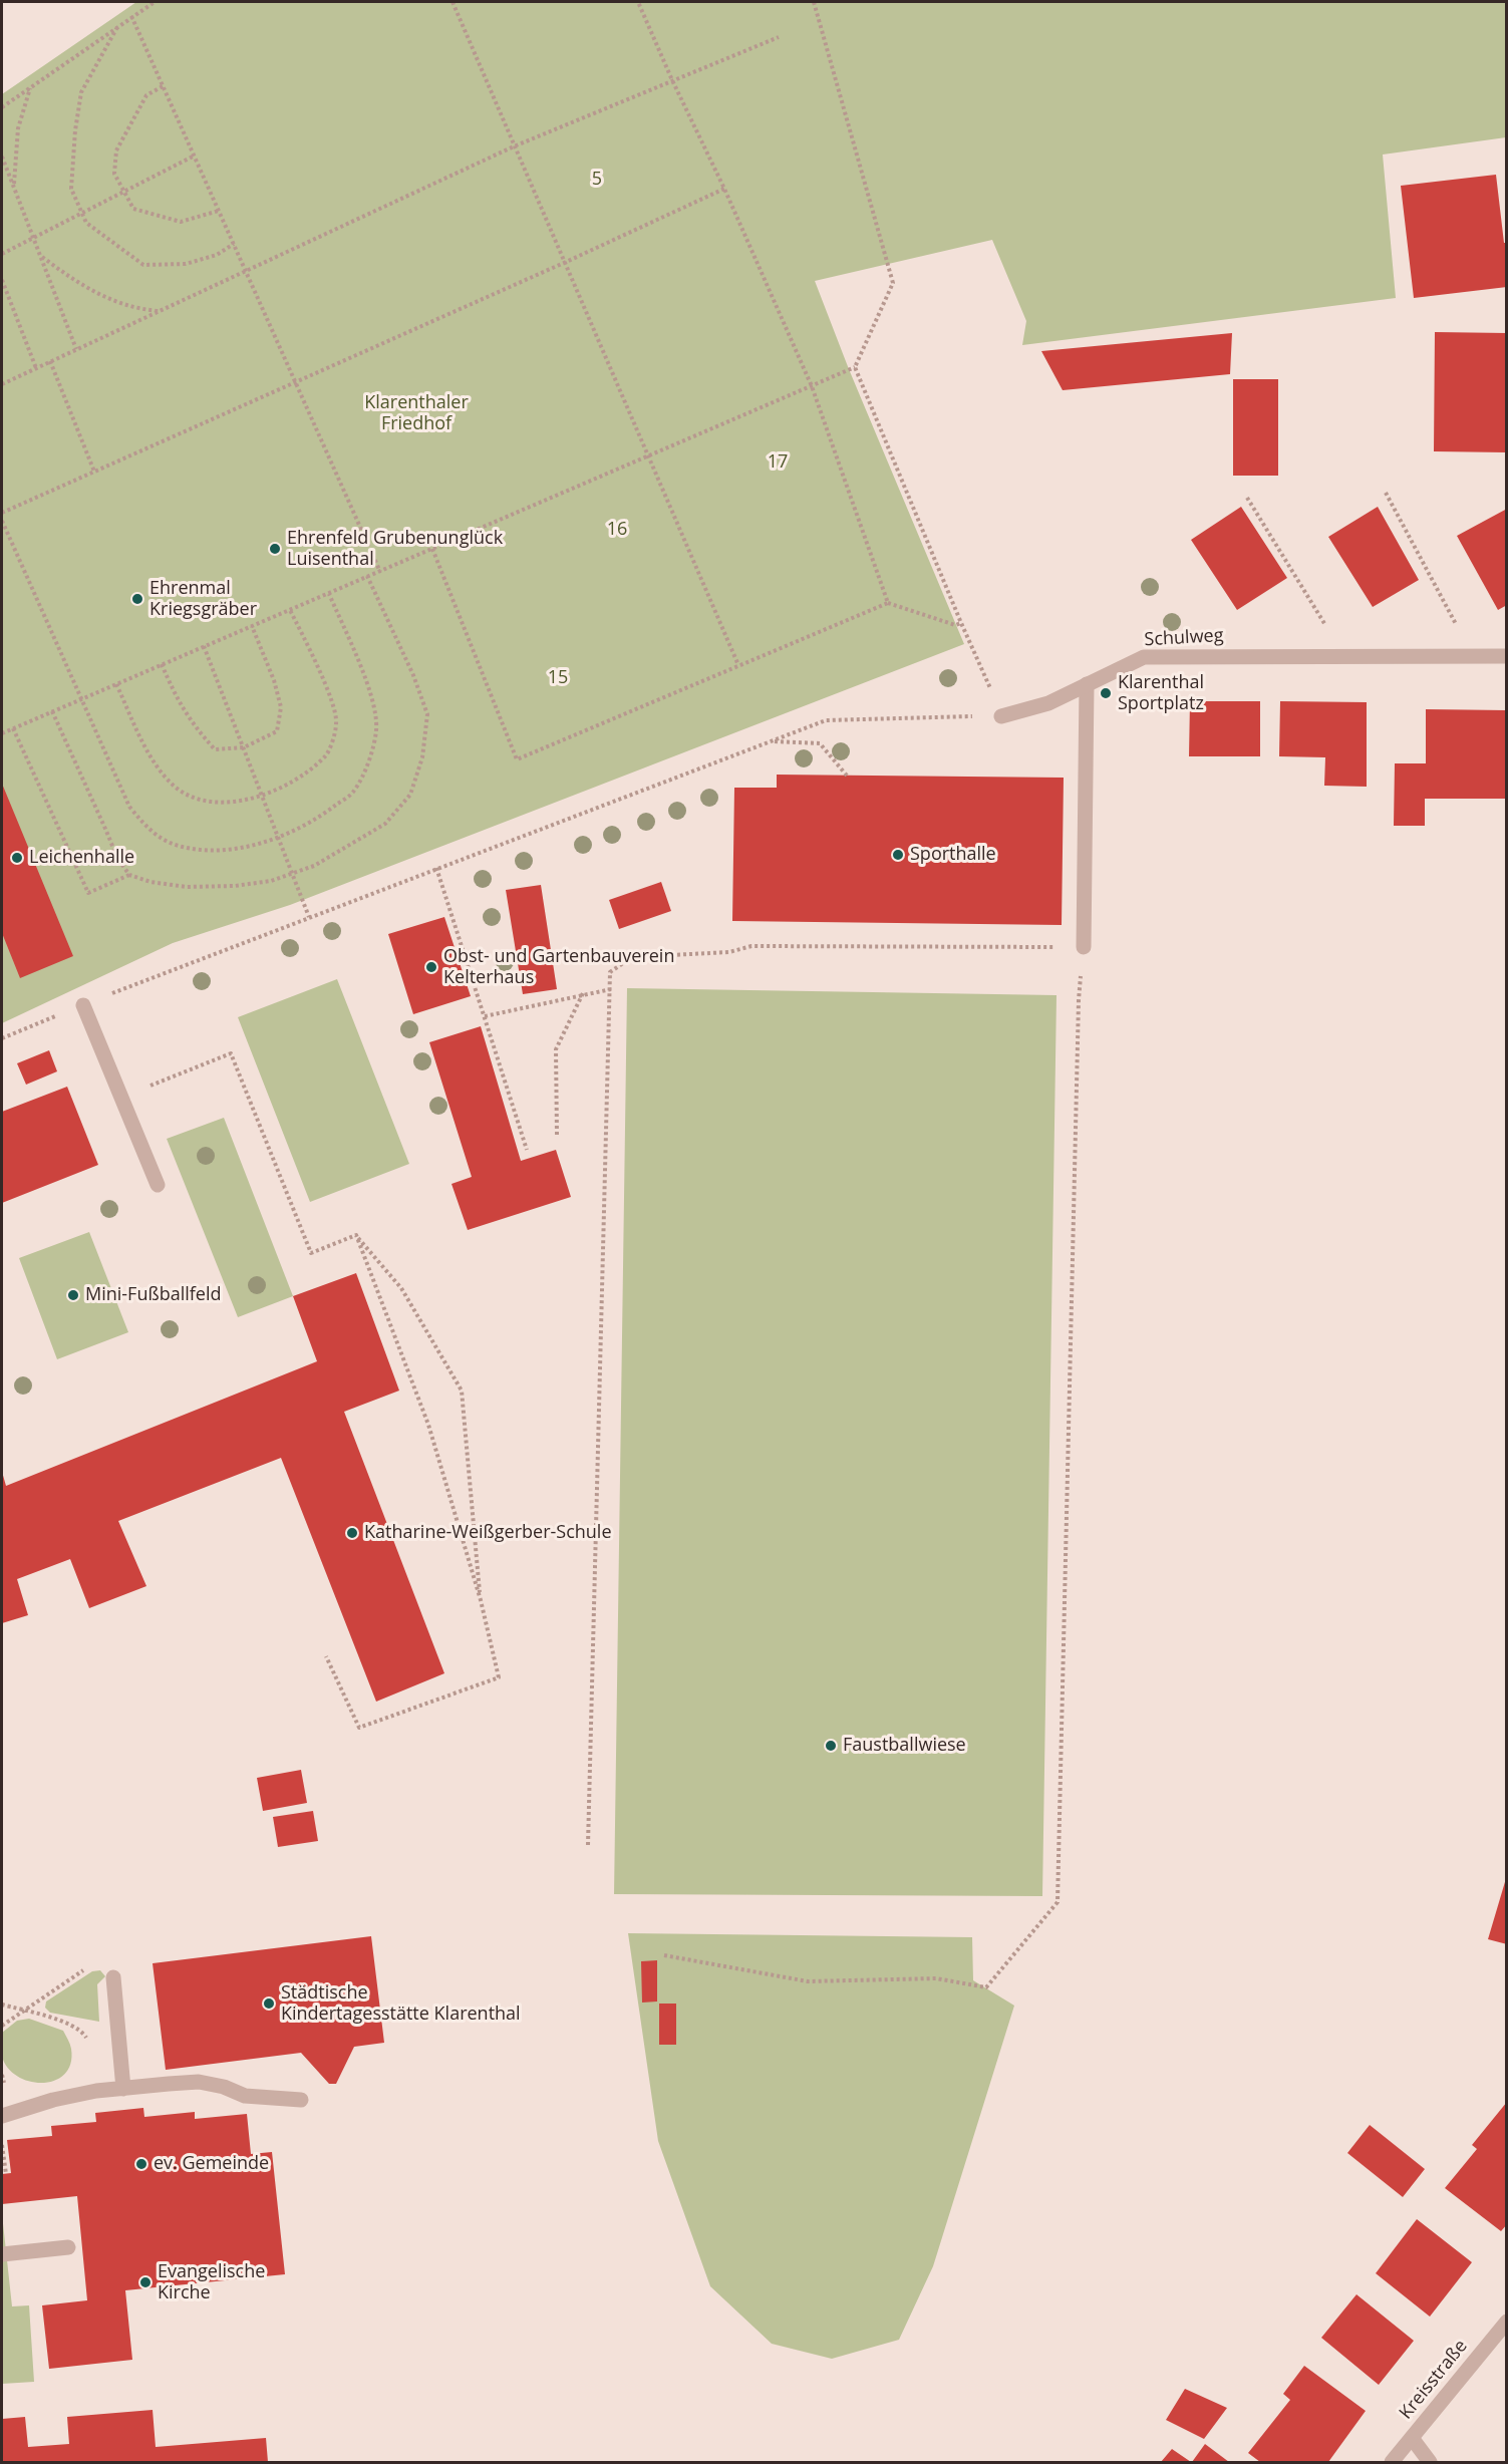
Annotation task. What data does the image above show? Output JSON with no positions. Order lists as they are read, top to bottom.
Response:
{
  "streets": {
    "street": ["Schulweg", "Kreisstraße"]
  },
  "parks": [
    "5",
    "Klarenthaler Friedhof",
    "17",
    "16",
    "15"
  ],
  "places": [
    "Ehrenfeld Grubenunglück Luisenthal",
    "Ehrenmal Kriegsgräber",
    "Klarenthal Sportplatz",
    "Sporthalle",
    "Leichenhalle",
    "Obst- und Gartenbauverein Kelterhaus",
    "Mini-Fußballfeld",
    "Katharine-Weißgerber-Schule",
    "Faustballwiese",
    "Städtische Kindertagesstätte Klarenthal",
    "ev. Gemeinde",
    "Evangelische Kirche"
  ]
}
